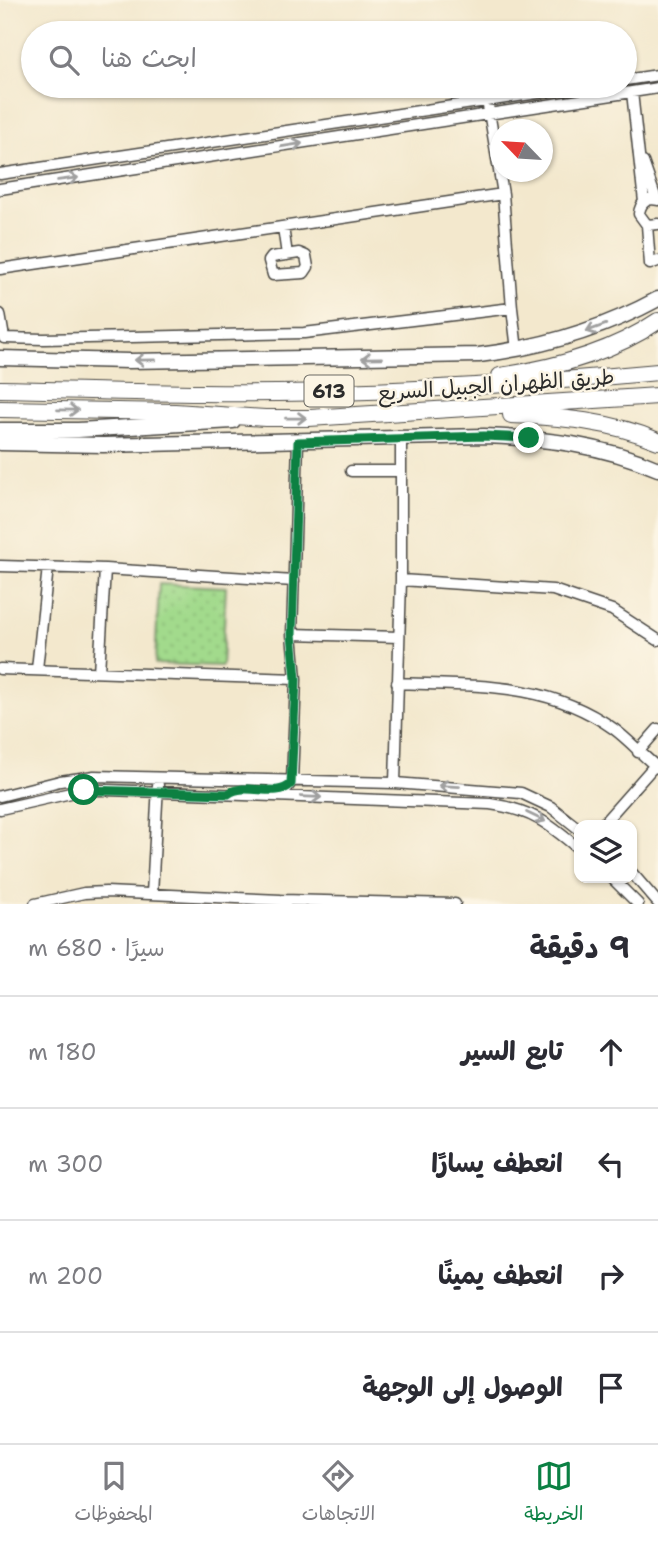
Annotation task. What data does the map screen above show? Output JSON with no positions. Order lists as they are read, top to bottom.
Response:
{
  "streets": {
    "highway": ["طريق الظهران الجبيل السريع", "613"]
  },
  "north": "top left",
  "page": {
    "search": "ابحث هنا",
    "heading": ["9 دقيقة", "سيرًا · 680 m"],
    "list": [
      ["تابع السير", "180 m"],
      ["انعطف يسارًا", "300 m"],
      ["انعطف يمينًا", "200 m"],
      "الوصول إلى الوجهة"
    ],
    "nav": ["الخريطة", "الاتجاهات", "المحفوظات"]
  }
}
